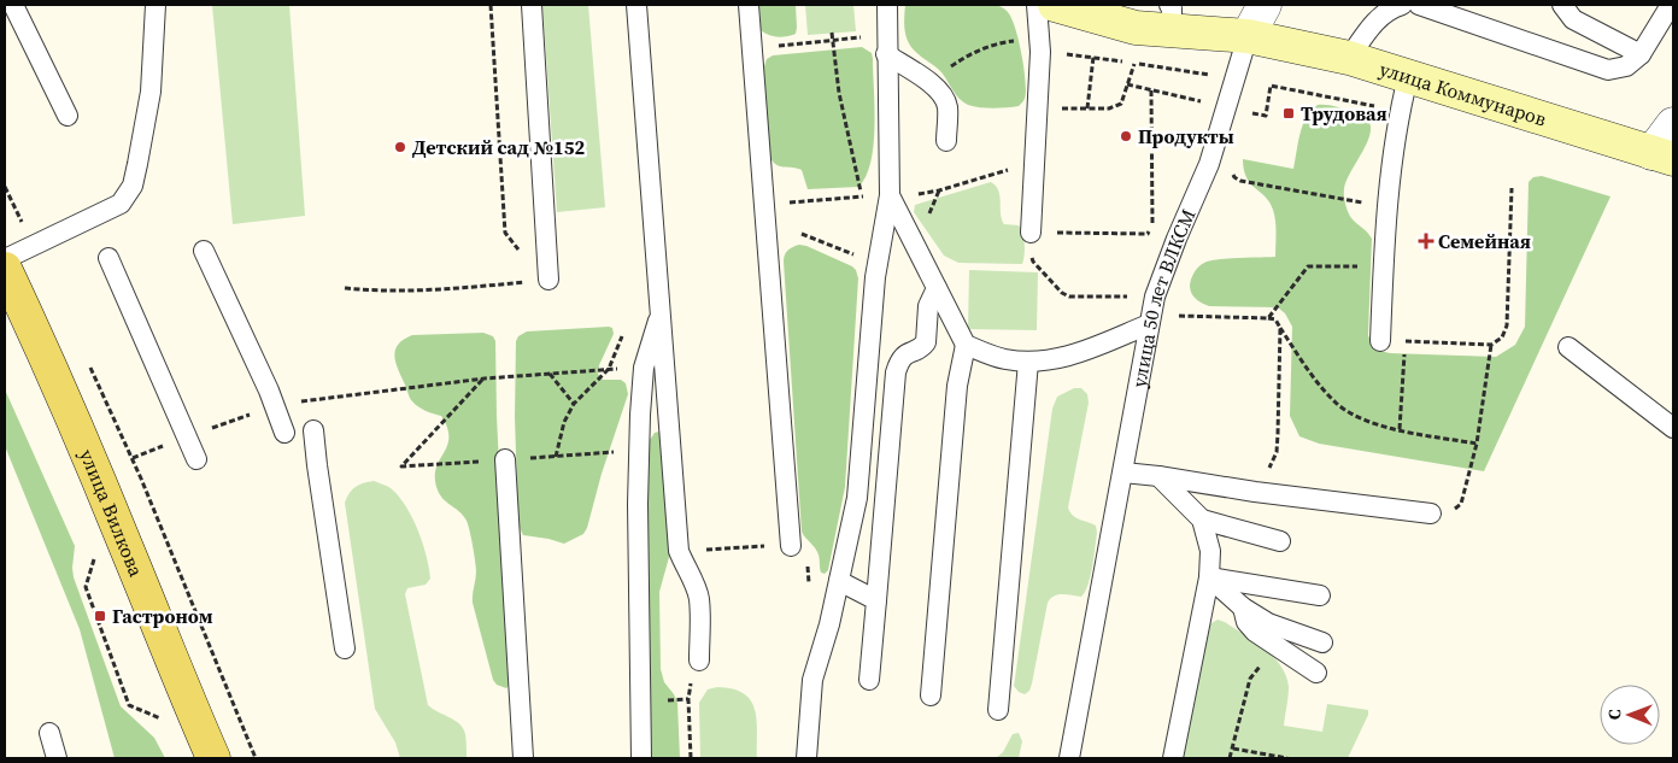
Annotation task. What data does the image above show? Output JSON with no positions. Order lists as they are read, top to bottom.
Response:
{
  "streets": {
    "main road": ["улица Коммунаров", "улица Вилкова"],
    "lane": ["улица 50 лет ВЛКСМ"]
  },
  "crossings": [
    ["улица Коммунаров", "улица 50 лет ВЛКСМ"]
  ],
  "places": {
    "transit": ["Трудовая", "Гастроном"],
    "other": ["Продукты", "Детский сад №152"],
    "health": ["Семейная"]
  },
  "north": "left"
}
